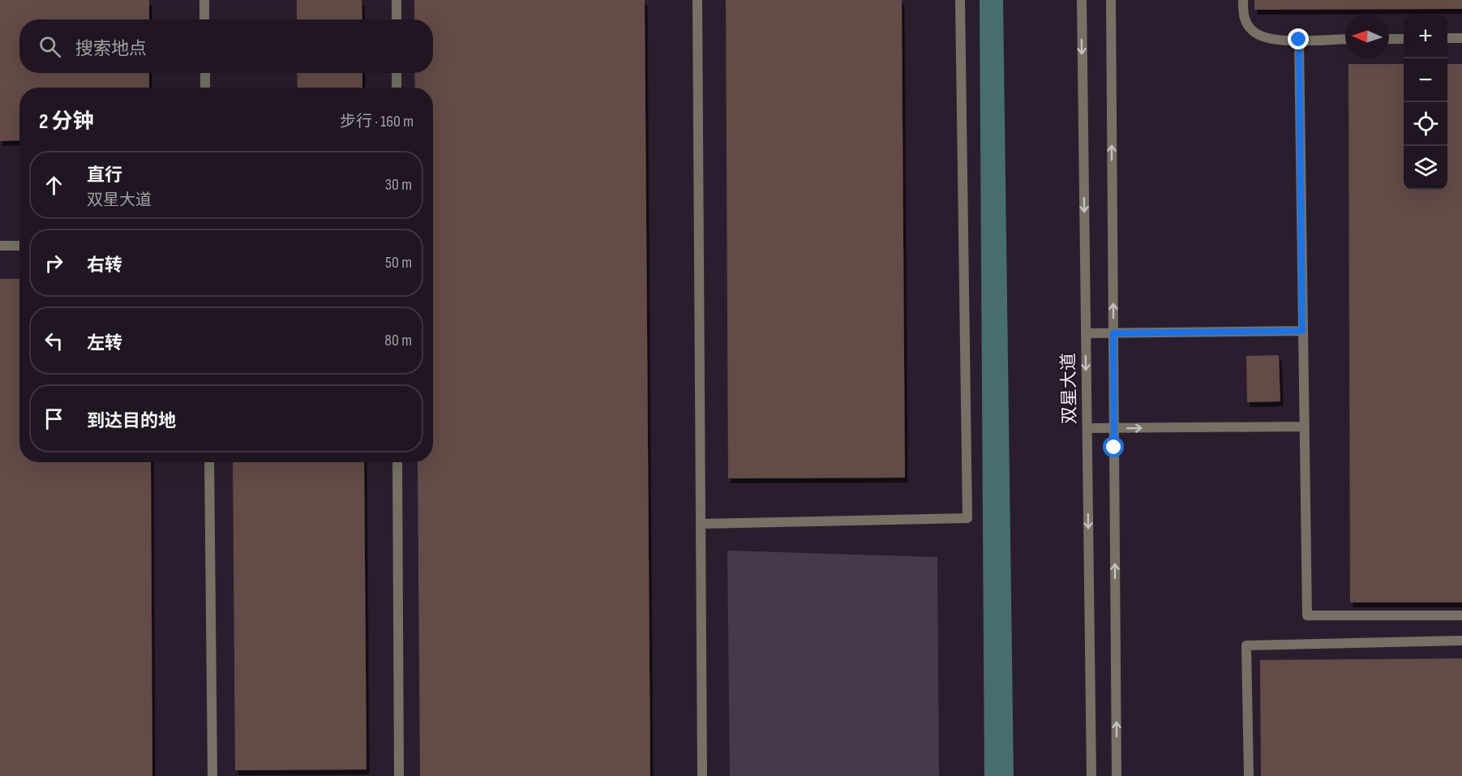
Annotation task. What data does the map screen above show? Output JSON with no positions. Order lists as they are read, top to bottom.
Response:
{
  "streets": {
    "street": ["双星大道"]
  },
  "north": "left",
  "page": {
    "map_buttons": ["+", "−"],
    "search": "搜索地点",
    "heading": ["2 分钟", "步行 · 160 m"],
    "list": [
      ["直行", "双星大道", "30 m"],
      ["右转", "50 m"],
      ["左转", "80 m"],
      "到达目的地"
    ]
  }
}
